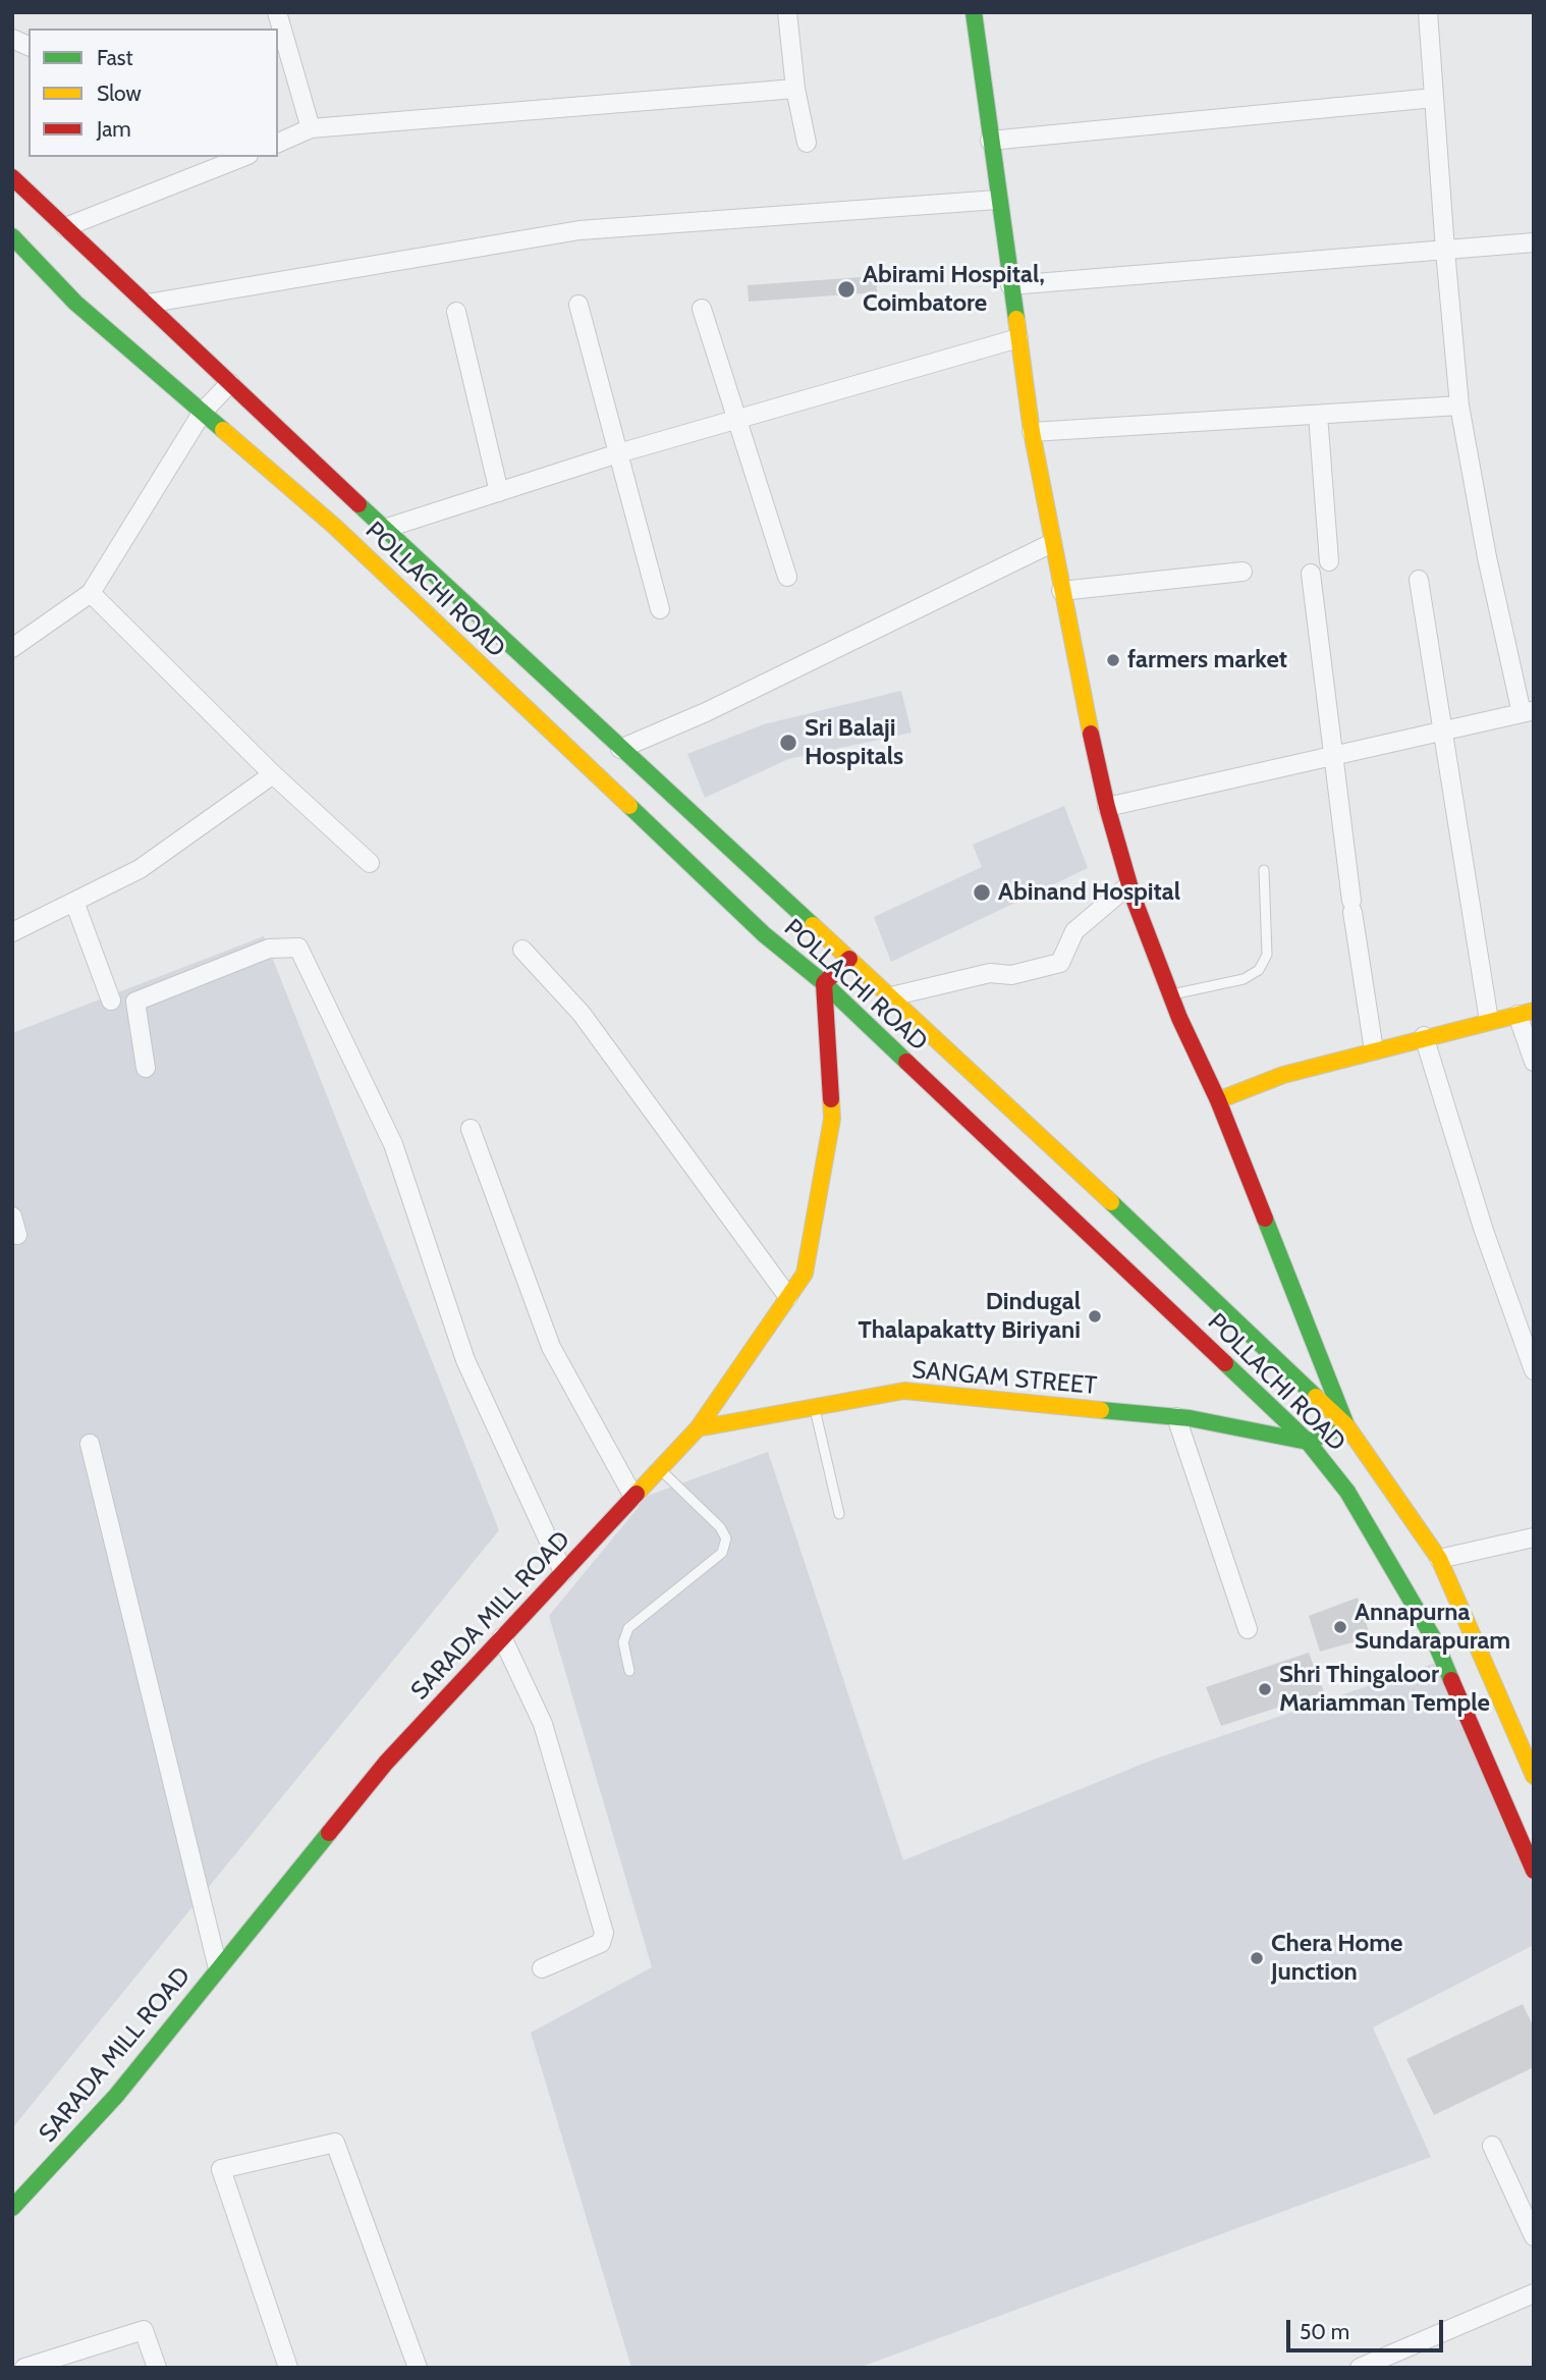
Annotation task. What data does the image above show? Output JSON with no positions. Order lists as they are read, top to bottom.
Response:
{
  "streets": {
    "main road": ["POLLACHI ROAD", "SANGAM STREET", "SARADA MILL ROAD"]
  },
  "crossings": [
    ["POLLACHI ROAD", "SANGAM STREET"],
    ["POLLACHI ROAD", "SARADA MILL ROAD"],
    ["SANGAM STREET", "SARADA MILL ROAD"]
  ],
  "places": [
    "Abirami Hospital, Coimbatore",
    "farmers market",
    "Sri Balaji Hospitals",
    "Abinand Hospital",
    "Dindugal Thalapakatty Biriyani",
    "Annapurna Sundarapuram",
    "Shri Thingaloor Mariamman Temple",
    "Chera Home Junction"
  ],
  "legend": ["Fast", "Slow", "Jam"],
  "scale_bar": "50 m"
}
